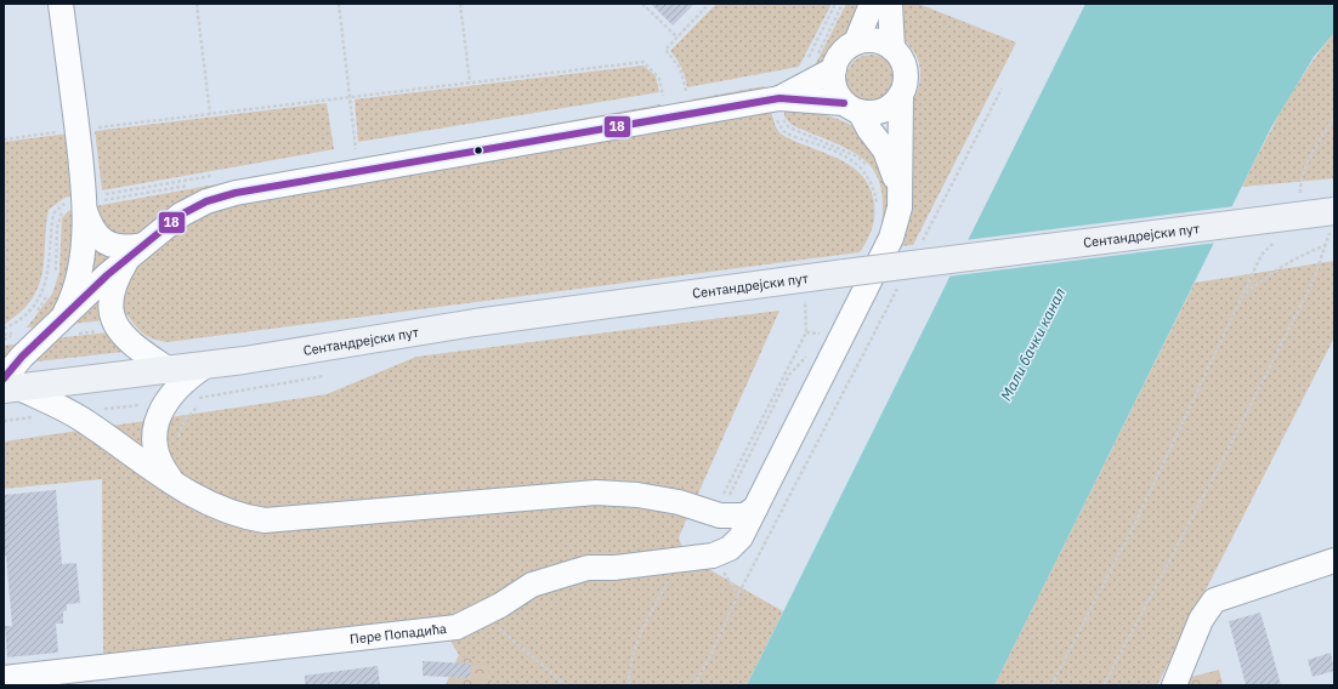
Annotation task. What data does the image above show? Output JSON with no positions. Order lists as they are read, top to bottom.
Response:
{
  "streets": {
    "main road": ["Сентандрејски пут"],
    "street": ["Пере Попадића"]
  },
  "water": ["Мали бачки канал"],
  "lines": ["transit line 18"]
}
